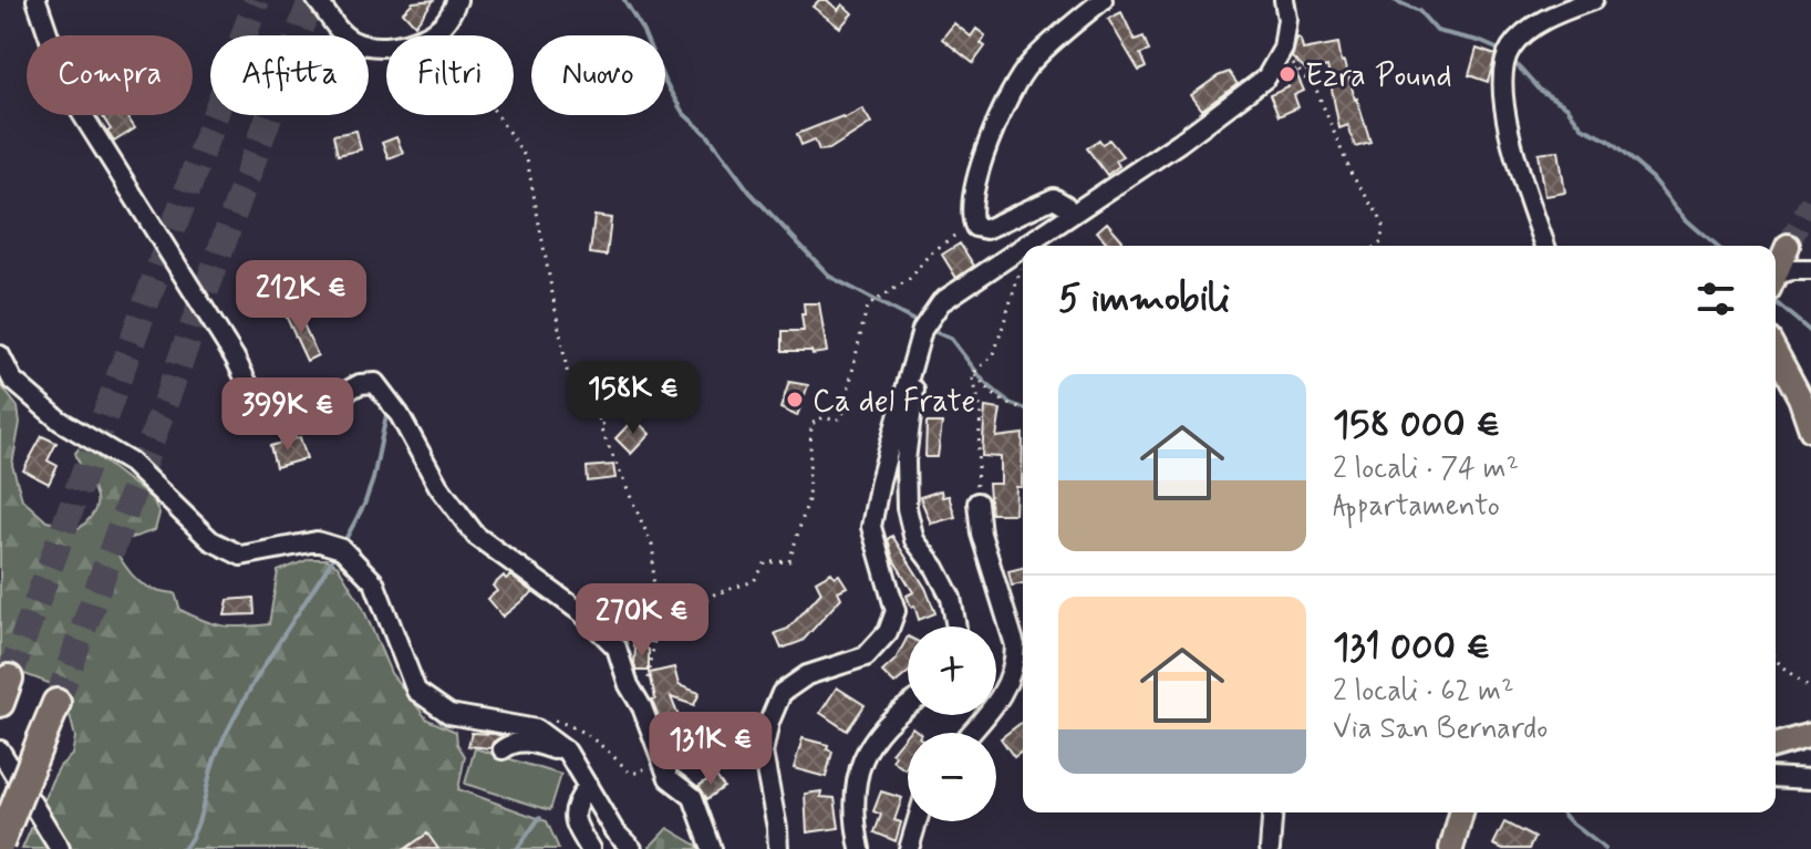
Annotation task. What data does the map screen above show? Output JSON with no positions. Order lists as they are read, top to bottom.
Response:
{
  "places": ["Ezra Pound", "Ca del Frate"],
  "page": {
    "chip": [
      "Compra",
      "Affitta",
      "Filtri",
      "Nuovo"
    ],
    "heading": "5 immobili",
    "price": [
      "212K €",
      "158K €",
      "399K €",
      "270K €",
      "131K €"
    ],
    "list": [
      {
        "name": "158 000 €",
        "note": "2 locali · 74 m² · Appartamento"
      },
      {
        "name": "131 000 €",
        "note": "2 locali · 62 m² · Via San Bernardo"
      }
    ],
    "map_buttons": ["+", "−"]
  }
}
